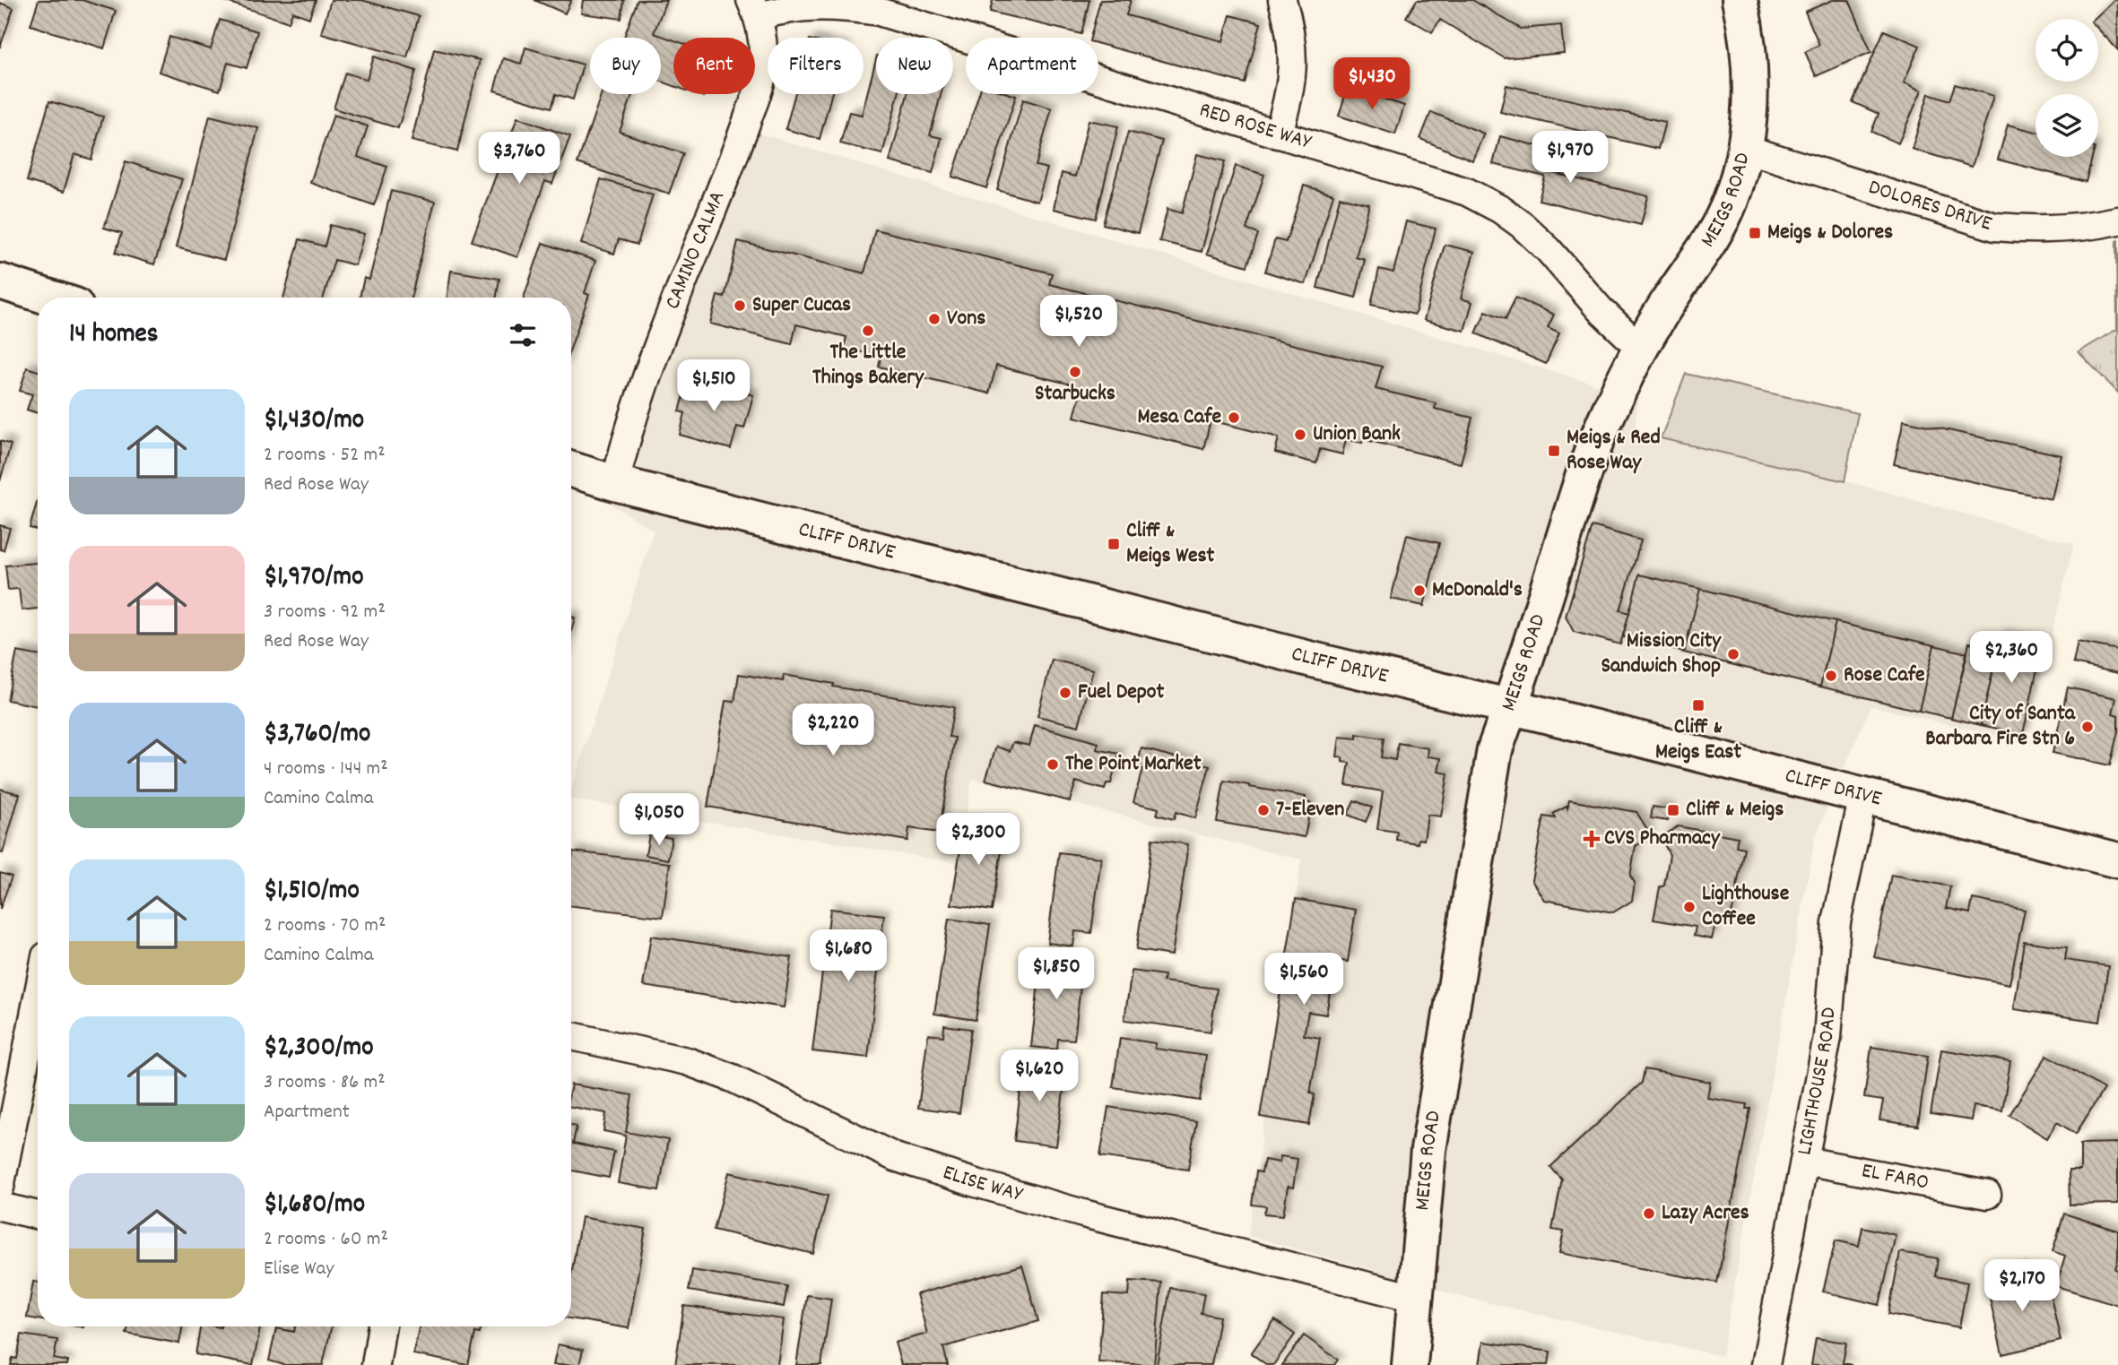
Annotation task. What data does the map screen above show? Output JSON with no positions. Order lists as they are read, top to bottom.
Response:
{
  "streets": {
    "main road": ["MEIGS ROAD", "CLIFF DRIVE"],
    "street": [
      "RED ROSE WAY",
      "DOLORES DRIVE",
      "CAMINO CALMA",
      "LIGHTHOUSE ROAD",
      "EL FARO",
      "ELISE WAY"
    ]
  },
  "crossings": [
    ["RED ROSE WAY", "MEIGS ROAD"],
    ["RED ROSE WAY", "CAMINO CALMA"],
    ["MEIGS ROAD", "DOLORES DRIVE"],
    ["MEIGS ROAD", "CLIFF DRIVE"],
    ["MEIGS ROAD", "ELISE WAY"],
    ["CAMINO CALMA", "CLIFF DRIVE"],
    ["CLIFF DRIVE", "LIGHTHOUSE ROAD"],
    ["LIGHTHOUSE ROAD", "EL FARO"]
  ],
  "places": {
    "transit": [
      "Meigs & Dolores",
      "Meigs & Red Rose Way",
      "Cliff & Meigs West",
      "Cliff & Meigs East",
      "Cliff & Meigs"
    ],
    "other": [
      "Super Cucas",
      "Vons",
      "The Little Things Bakery",
      "Starbucks",
      "Mesa Cafe",
      "Union Bank",
      "McDonald's",
      "Mission City Sandwich Shop",
      "Rose Cafe",
      "Fuel Depot",
      "City of Santa Barbara Fire Stn 6",
      "The Point Market",
      "7-Eleven",
      "Lighthouse Coffee",
      "Lazy Acres"
    ],
    "health": ["CVS Pharmacy"]
  },
  "page": {
    "chip": [
      "Buy",
      "Rent",
      "Filters",
      "New",
      "Apartment"
    ],
    "price": [
      "$1,430",
      "$1,970",
      "$3,760",
      "$1,520",
      "$1,510",
      "$2,360",
      "$2,220",
      "$1,050",
      "$2,300",
      "$1,680",
      "$1,850",
      "$1,560",
      "$1,620",
      "$2,170"
    ],
    "heading": "14 homes",
    "list": [
      {
        "name": "$1,430/mo",
        "note": "2 rooms · 52 m² · Red Rose Way"
      },
      {
        "name": "$1,970/mo",
        "note": "3 rooms · 92 m² · Red Rose Way"
      },
      {
        "name": "$3,760/mo",
        "note": "4 rooms · 144 m² · Camino Calma"
      },
      {
        "name": "$1,510/mo",
        "note": "2 rooms · 70 m² · Camino Calma"
      },
      {
        "name": "$2,300/mo",
        "note": "3 rooms · 86 m² · Apartment"
      },
      {
        "name": "$1,680/mo",
        "note": "2 rooms · 60 m² · Elise Way"
      }
    ]
  }
}
